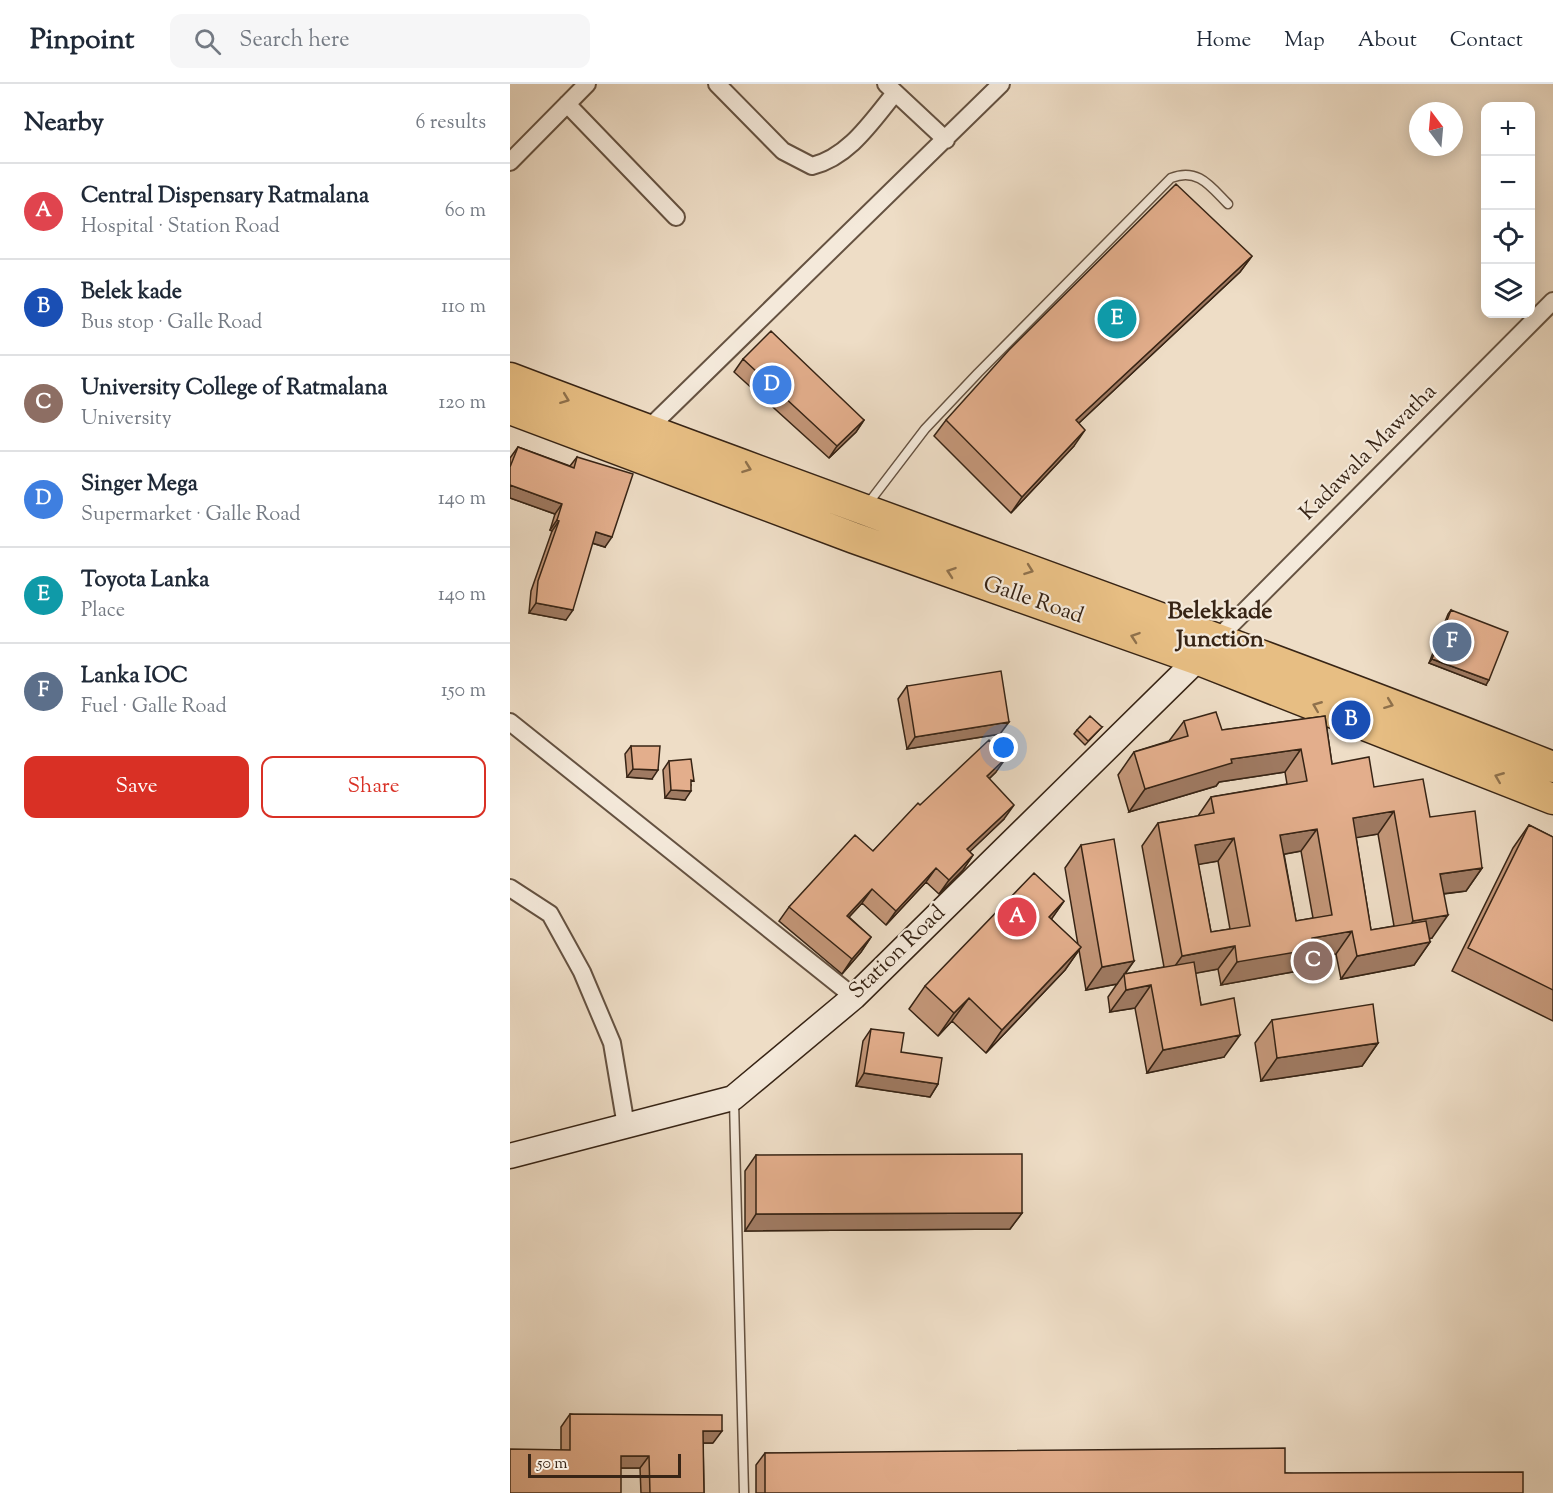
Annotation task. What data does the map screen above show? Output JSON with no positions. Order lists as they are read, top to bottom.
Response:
{
  "streets": {
    "highway": ["Galle Road"],
    "street": ["Kadawala Mawatha", "Station Road"]
  },
  "crossings": [
    ["Kadawala Mawatha", "Galle Road"],
    ["Kadawala Mawatha", "Station Road"],
    ["Galle Road", "Station Road"]
  ],
  "districts": ["Belekkade Junction"],
  "scale_bar": "50 m",
  "north": "top",
  "page": {
    "header": "Pinpoint",
    "search": "Search here",
    "nav": [
      "Home",
      "Map",
      "About",
      "Contact"
    ],
    "heading": ["Nearby", "6 results"],
    "map_buttons": ["+", "−"],
    "list": [
      {
        "mark": "A",
        "name": "Central Dispensary Ratmalana",
        "note": "Hospital · Station Road",
        "value": "60 m"
      },
      {
        "mark": "B",
        "name": "Belek kade",
        "note": "Bus stop · Galle Road",
        "value": "110 m"
      },
      {
        "mark": "C",
        "name": "University College of Ratmalana",
        "note": "University",
        "value": "120 m"
      },
      {
        "mark": "D",
        "name": "Singer Mega",
        "note": "Supermarket · Galle Road",
        "value": "140 m"
      },
      {
        "mark": "E",
        "name": "Toyota Lanka",
        "note": "Place",
        "value": "140 m"
      },
      {
        "mark": "F",
        "name": "Lanka IOC",
        "note": "Fuel · Galle Road",
        "value": "150 m"
      }
    ],
    "pins": [
      "E",
      "D",
      "F",
      "B",
      "A",
      "C"
    ],
    "buttons": ["Save", "Share"],
    "scale": "50 m"
  }
}
